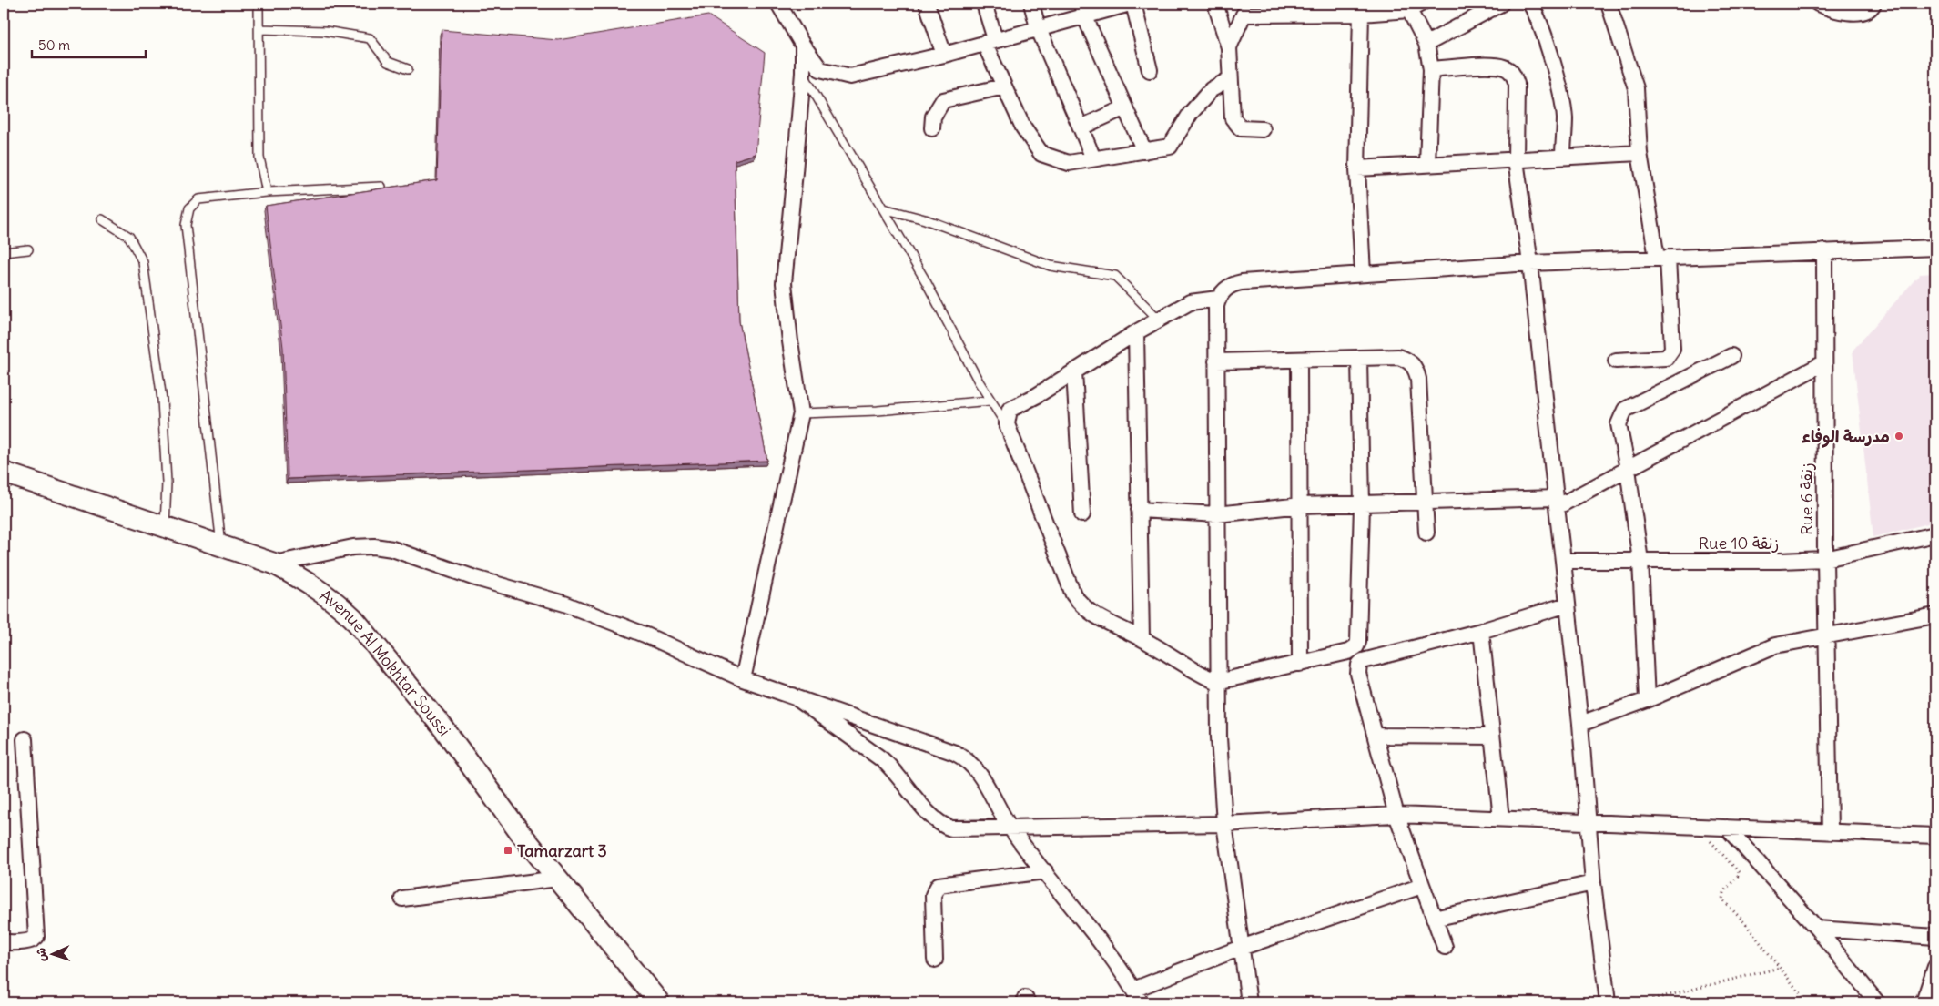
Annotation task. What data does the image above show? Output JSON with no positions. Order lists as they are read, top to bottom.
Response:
{
  "streets": {
    "street": ["Rue 6 زنقة", "Rue 10 زنقة", "Avenue Al Mokhtar Soussi"]
  },
  "crossings": [
    ["Rue 6 زنقة", "Rue 10 زنقة"]
  ],
  "places": {
    "other": ["مدرسة الوفاء"],
    "transit": ["Tamarzart 3"]
  },
  "scale_bar": "50 m",
  "north": "left"
}
